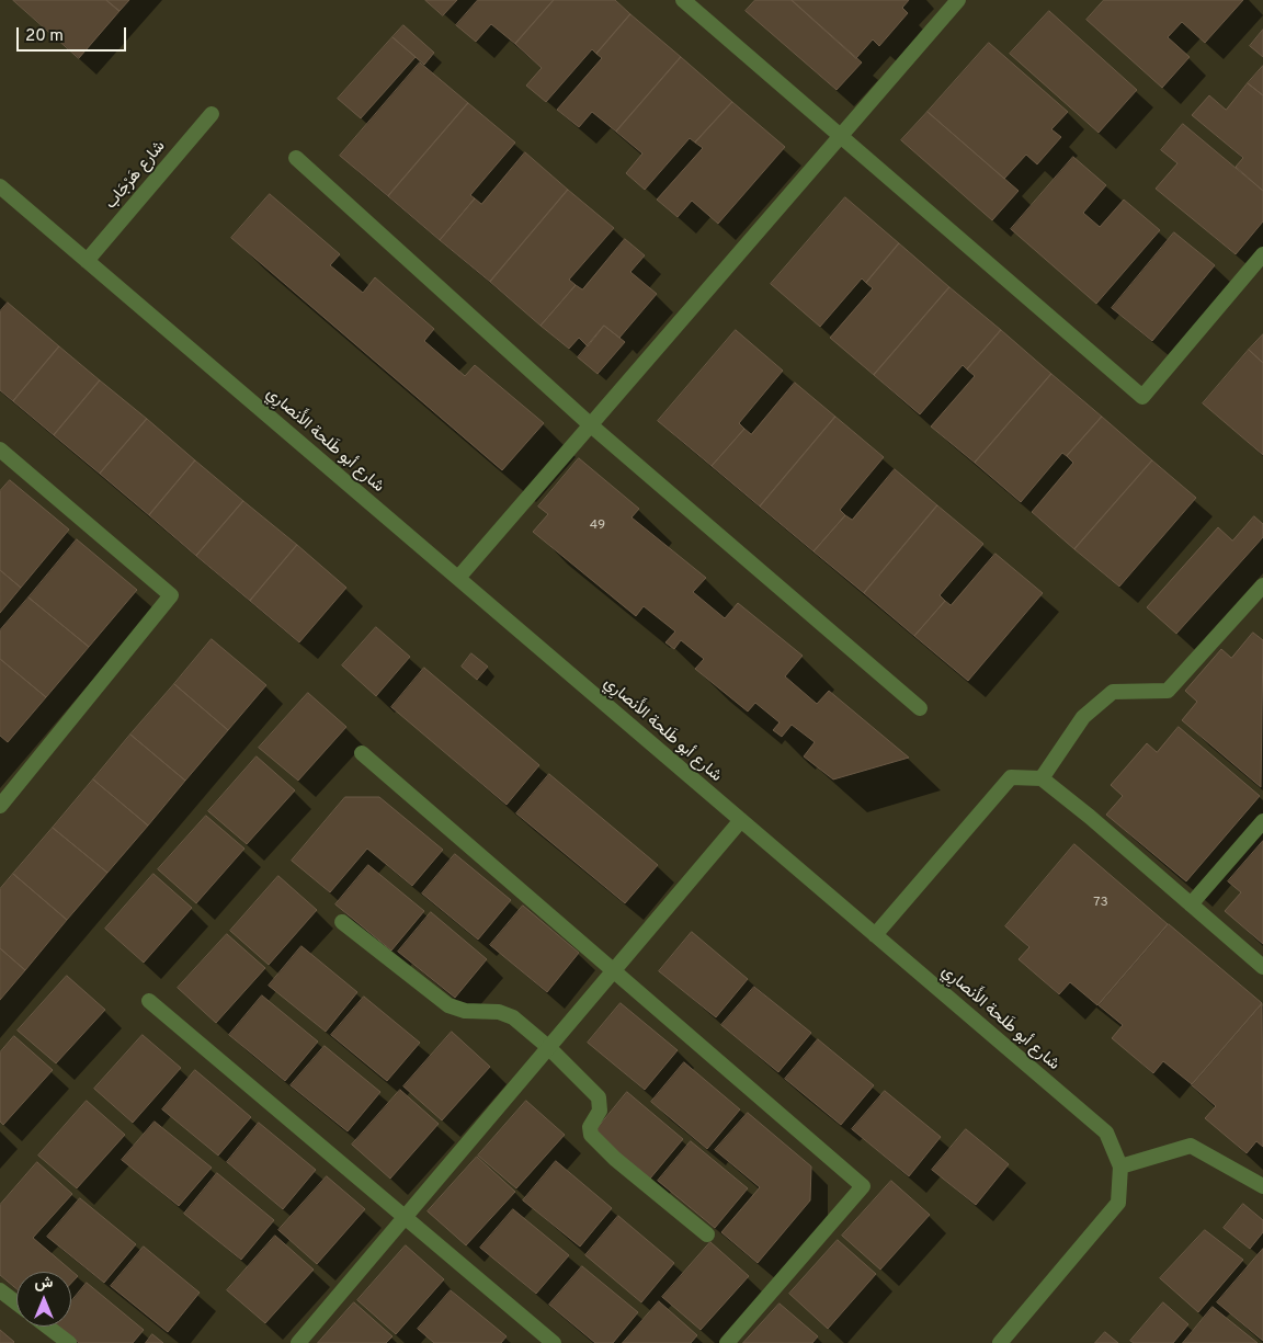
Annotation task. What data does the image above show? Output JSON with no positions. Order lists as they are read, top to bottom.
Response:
{
  "streets": {
    "street": ["شارع هَرْجَاب", "شارع أبو طَلحة الأَنصارِي"]
  },
  "crossings": [
    ["شارع هَرْجَاب", "شارع أبو طَلحة الأَنصارِي"]
  ],
  "house_numbers": ["49", "73"],
  "scale_bar": "20 m",
  "north": "top"
}
